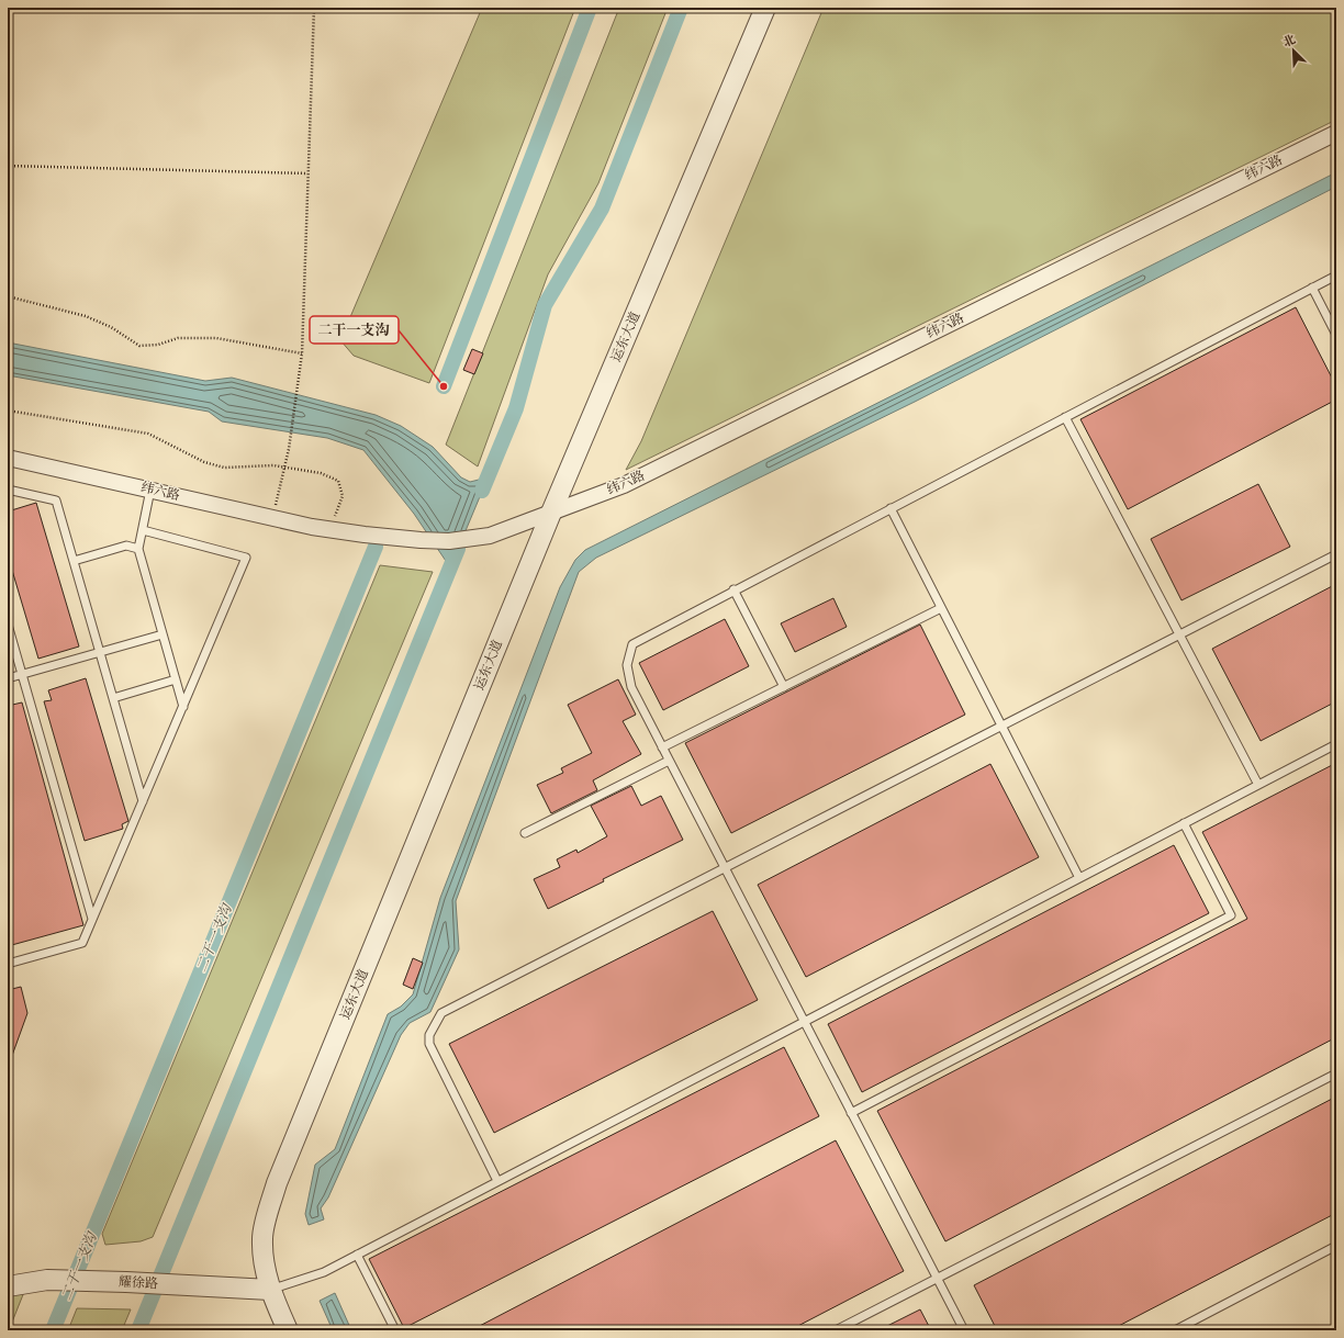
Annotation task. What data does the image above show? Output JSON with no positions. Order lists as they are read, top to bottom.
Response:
{
  "streets": {
    "street": ["纬六路", "运东大道", "耀徐路"]
  },
  "crossings": [
    ["纬六路", "运东大道"],
    ["运东大道", "耀徐路"]
  ],
  "water": ["二干一支沟"],
  "places": ["二干一支沟"],
  "north": "top left"
}
